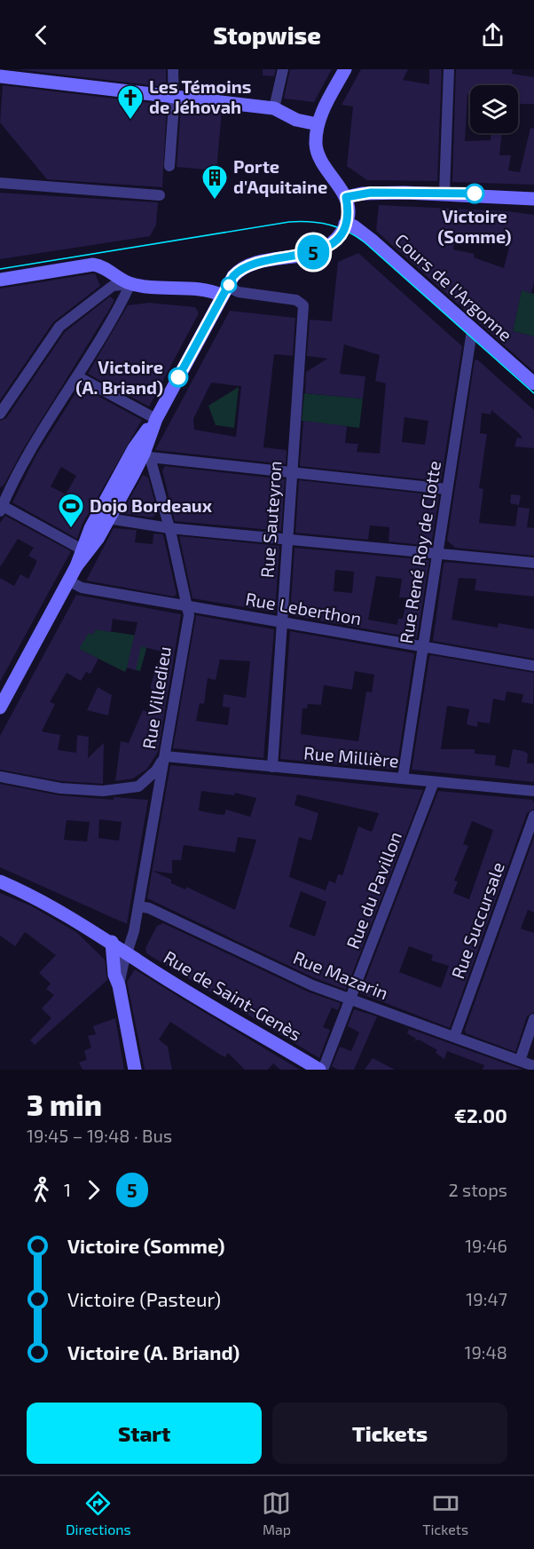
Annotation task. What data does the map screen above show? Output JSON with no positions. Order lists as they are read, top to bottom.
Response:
{
  "streets": {
    "main road": ["Cours de l'Argonne", "Rue de Saint-Genès"],
    "street": [
      "Rue Sauteyron",
      "Rue René Roy de Clotte",
      "Rue Leberthon",
      "Rue Villedieu",
      "Rue Millière",
      "Rue du Pavillon",
      "Rue Succursale",
      "Rue Mazarin"
    ]
  },
  "crossings": [
    ["Cours de l'Argonne", "Rue René Roy de Clotte"],
    ["Rue Sauteyron", "Rue Leberthon"],
    ["Rue Sauteyron", "Rue Millière"],
    ["Rue René Roy de Clotte", "Rue Leberthon"],
    ["Rue René Roy de Clotte", "Rue Millière"],
    ["Rue Leberthon", "Rue Villedieu"],
    ["Rue Villedieu", "Rue Millière"],
    ["Rue Villedieu", "Rue Mazarin"],
    ["Rue Villedieu", "Rue de Saint-Genès"],
    ["Rue Millière", "Rue du Pavillon"],
    ["Rue du Pavillon", "Rue Mazarin"],
    ["Rue du Pavillon", "Rue de Saint-Genès"],
    ["Rue Succursale", "Rue Mazarin"]
  ],
  "places": {
    "church": ["Les Témoins de Jéhovah"],
    "other": ["Victoire (Somme)", "Victoire (A. Briand)"],
    "building": ["Porte d'Aquitaine"],
    "sports": ["Dojo Bordeaux"]
  },
  "lines": ["bus line 5"],
  "page": {
    "header": "Stopwise",
    "on_map": "5",
    "heading": ["3 min", "19:45 – 19:48 · Bus", "€2.00"],
    "legs": ["1", "5", "2 stops"],
    "list": [
      {
        "name": "Victoire (Somme)",
        "value": "19:46"
      },
      {
        "name": "Victoire (Pasteur)",
        "value": "19:47"
      },
      {
        "name": "Victoire (A. Briand)",
        "value": "19:48"
      }
    ],
    "buttons": ["Start", "Tickets"],
    "tabs": ["Directions", "Map", "Tickets"]
  }
}
